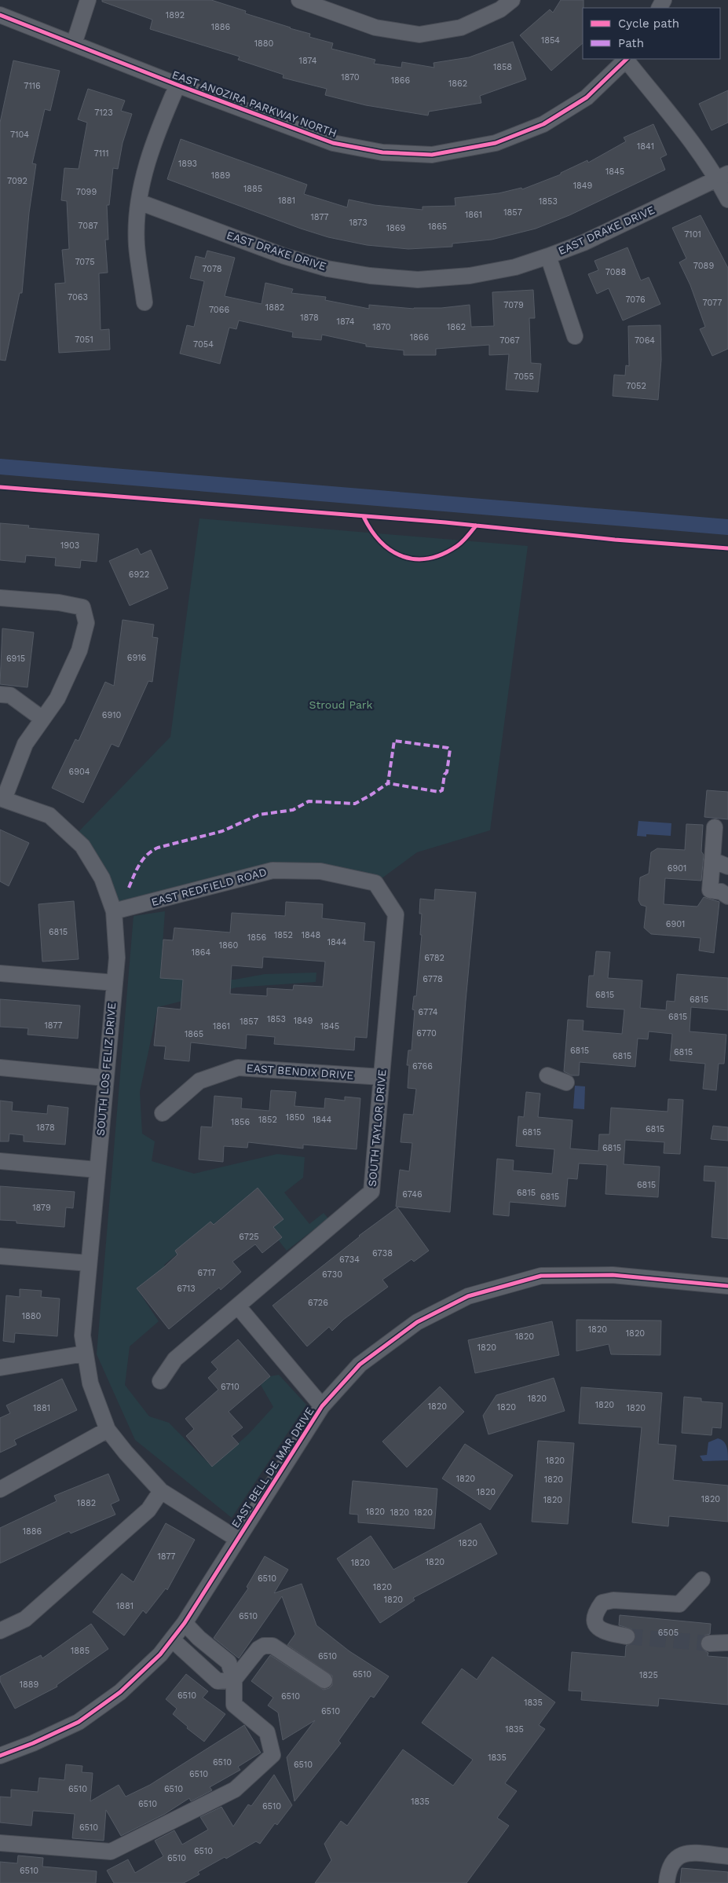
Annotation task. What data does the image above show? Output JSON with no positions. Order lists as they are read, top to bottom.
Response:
{
  "streets": {
    "street": [
      "EAST ANOZIRA PARKWAY NORTH",
      "EAST DRAKE DRIVE",
      "EAST REDFIELD ROAD",
      "SOUTH LOS FELIZ DRIVE",
      "EAST BENDIX DRIVE",
      "SOUTH TAYLOR DRIVE",
      "EAST BELL DE MAR DRIVE"
    ]
  },
  "crossings": [
    ["EAST REDFIELD ROAD", "SOUTH LOS FELIZ DRIVE"],
    ["EAST REDFIELD ROAD", "SOUTH TAYLOR DRIVE"],
    ["SOUTH LOS FELIZ DRIVE", "EAST BELL DE MAR DRIVE"],
    ["EAST BENDIX DRIVE", "SOUTH TAYLOR DRIVE"]
  ],
  "parks": ["Stroud Park"],
  "house_numbers": [
    "1892",
    "1886",
    "1854",
    "1880",
    "1874",
    "1858",
    "1870",
    "1866",
    "1862",
    "7116",
    "7123",
    "7104",
    "1841",
    "7111",
    "1893",
    "1845",
    "1889",
    "7092",
    "1849",
    "1885",
    "7099",
    "1881",
    "1853",
    "1857",
    "1861",
    "1877",
    "1873",
    "7087",
    "1865",
    "1869",
    "7101",
    "7075",
    "7089",
    "7078",
    "7088",
    "7063",
    "7076",
    "7077",
    "7079",
    "1882",
    "7066",
    "1878",
    "1874",
    "1870",
    "1862",
    "1866",
    "7051",
    "7067",
    "7064",
    "7054",
    "7055",
    "7052",
    "1903",
    "6922",
    "6916",
    "6915",
    "6910",
    "6904",
    "6901",
    "6901",
    "6815",
    "1852",
    "1848",
    "1856",
    "1844",
    "1860",
    "1864",
    "6782",
    "6778",
    "6815",
    "6815",
    "6774",
    "6815",
    "1853",
    "1849",
    "1857",
    "1877",
    "1861",
    "1845",
    "6770",
    "1865",
    "6815",
    "6815",
    "6815",
    "6766",
    "1850",
    "1852",
    "1844",
    "1856",
    "1878",
    "6815",
    "6815",
    "6815",
    "6815",
    "6815",
    "6746",
    "6815",
    "1879",
    "6725",
    "6738",
    "6734",
    "6717",
    "6730",
    "6713",
    "6726",
    "1880",
    "1820",
    "1820",
    "1820",
    "1820",
    "6710",
    "1820",
    "1820",
    "1820",
    "1820",
    "1881",
    "1820",
    "1820",
    "1820",
    "1820",
    "1820",
    "1820",
    "1820",
    "1882",
    "1820",
    "1820",
    "1820",
    "1886",
    "1820",
    "1877",
    "1820",
    "1820",
    "6510",
    "1820",
    "1820",
    "1881",
    "6510",
    "6505",
    "1885",
    "6510",
    "6510",
    "1825",
    "1889",
    "6510",
    "6510",
    "1835",
    "6510",
    "1835",
    "1835",
    "6510",
    "6510",
    "6510",
    "6510",
    "6510",
    "1835",
    "6510",
    "6510",
    "6510",
    "6510",
    "6510",
    "6510"
  ],
  "legend": ["Cycle path", "Path"]
}
